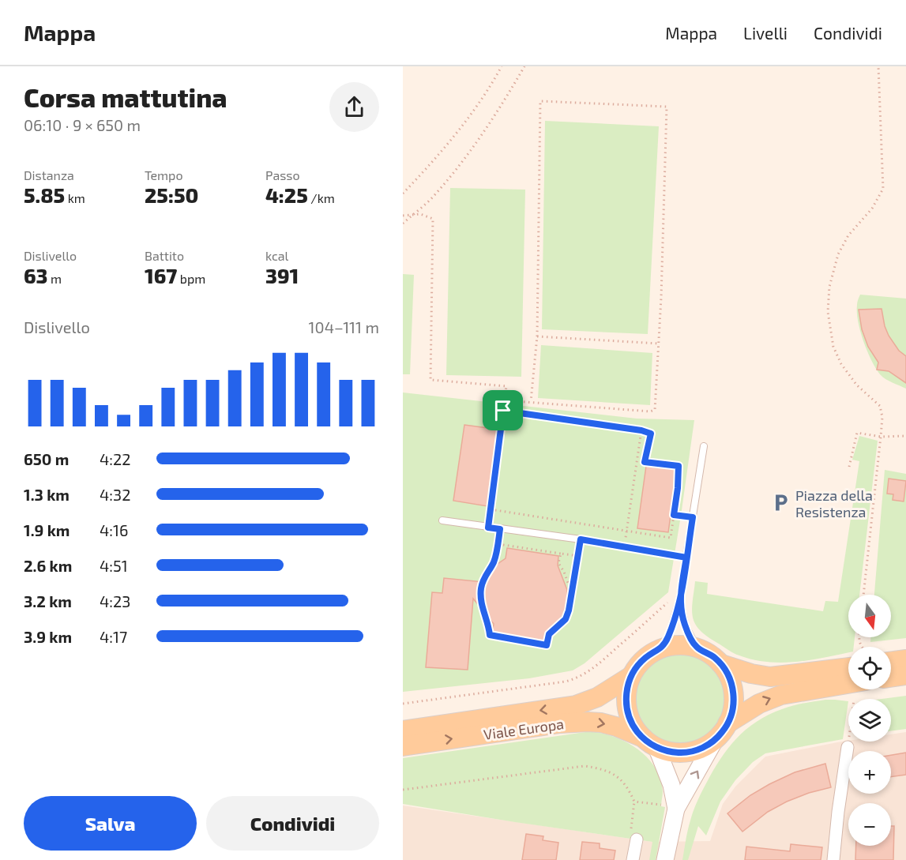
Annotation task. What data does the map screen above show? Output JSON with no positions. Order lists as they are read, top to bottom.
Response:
{
  "streets": {
    "main road": ["Viale Europa"]
  },
  "places": {
    "parking": ["Piazza della Resistenza"]
  },
  "north": "bottom",
  "page": {
    "header": "Mappa",
    "nav": ["Mappa", "Livelli", "Condividi"],
    "heading": ["Corsa mattutina", "06:10 · 9 × 650 m"],
    "stats": [
      ["Distanza", "5.85 km"],
      ["Tempo", "25:50"],
      ["Passo", "4:25 /km"],
      ["Dislivello", "63 m"],
      ["Battito", "167 bpm"],
      ["kcal", "391"]
    ],
    "chart": ["Dislivello", "104–111 m"],
    "list": [
      {
        "name": "650 m",
        "note": "4:22"
      },
      {
        "name": "1.3 km",
        "note": "4:32"
      },
      {
        "name": "1.9 km",
        "note": "4:16"
      },
      {
        "name": "2.6 km",
        "note": "4:51"
      },
      {
        "name": "3.2 km",
        "note": "4:23"
      },
      {
        "name": "3.9 km",
        "note": "4:17"
      }
    ],
    "map_buttons": ["+", "−"],
    "buttons": ["Salva", "Condividi"]
  }
}
